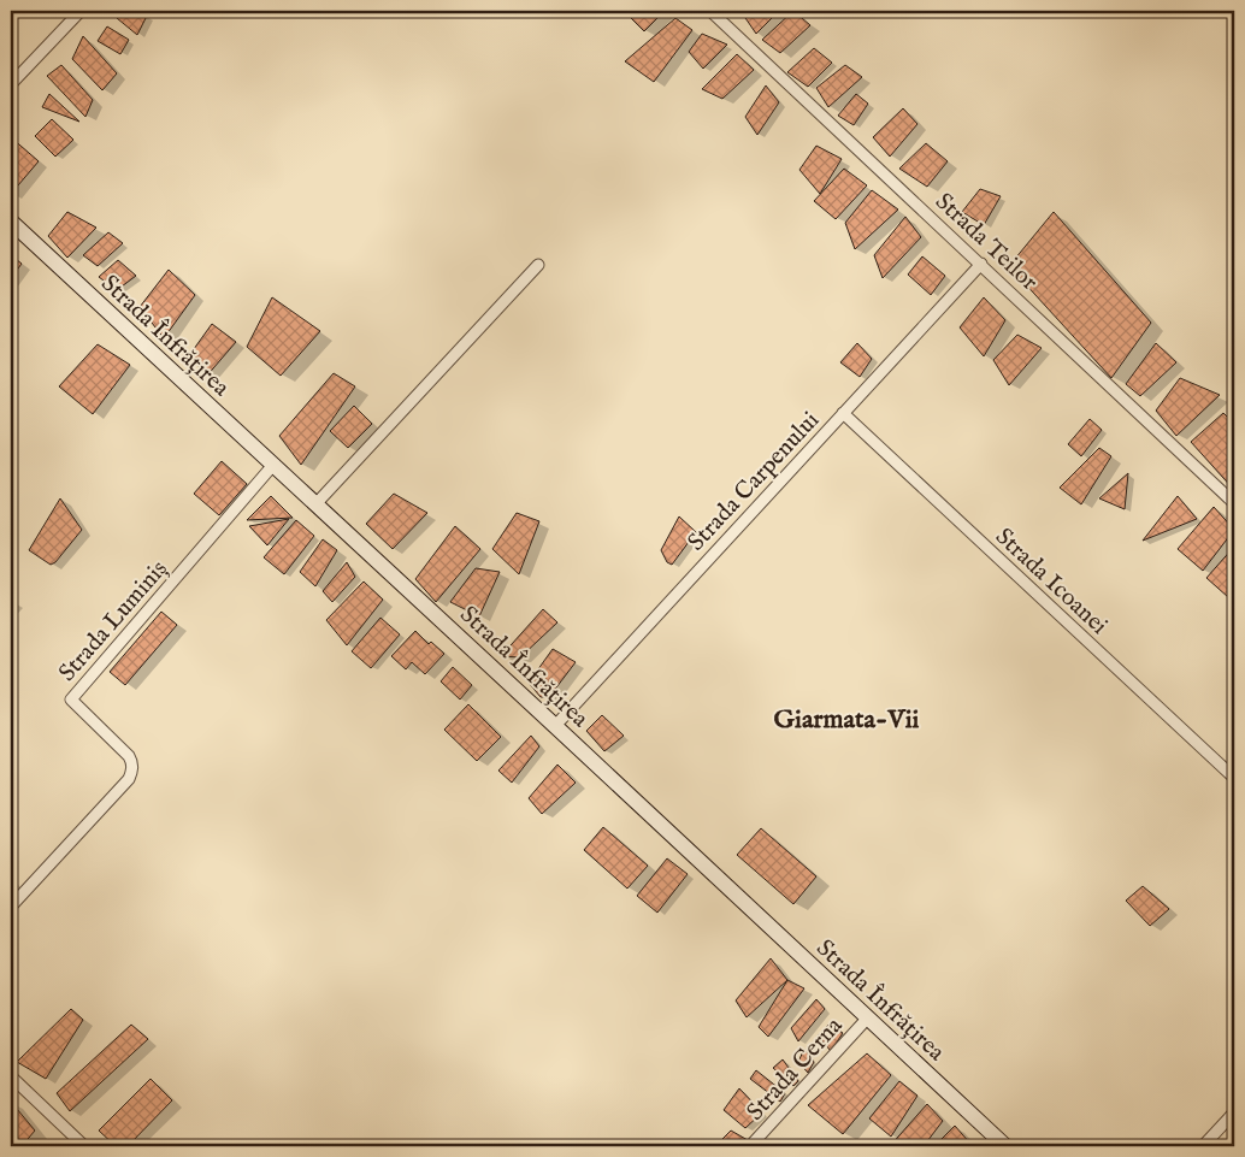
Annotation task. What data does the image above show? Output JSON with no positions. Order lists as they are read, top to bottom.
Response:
{
  "streets": {
    "street": [
      "Strada Teilor",
      "Strada Înfrățirea",
      "Strada Carpenului",
      "Strada Icoanei",
      "Strada Luminiș",
      "Strada Cerna"
    ]
  },
  "crossings": [
    ["Strada Teilor", "Strada Carpenului"],
    ["Strada Înfrățirea", "Strada Carpenului"],
    ["Strada Înfrățirea", "Strada Luminiș"],
    ["Strada Înfrățirea", "Strada Cerna"],
    ["Strada Carpenului", "Strada Icoanei"]
  ],
  "districts": ["Giarmata-Vii"]
}
